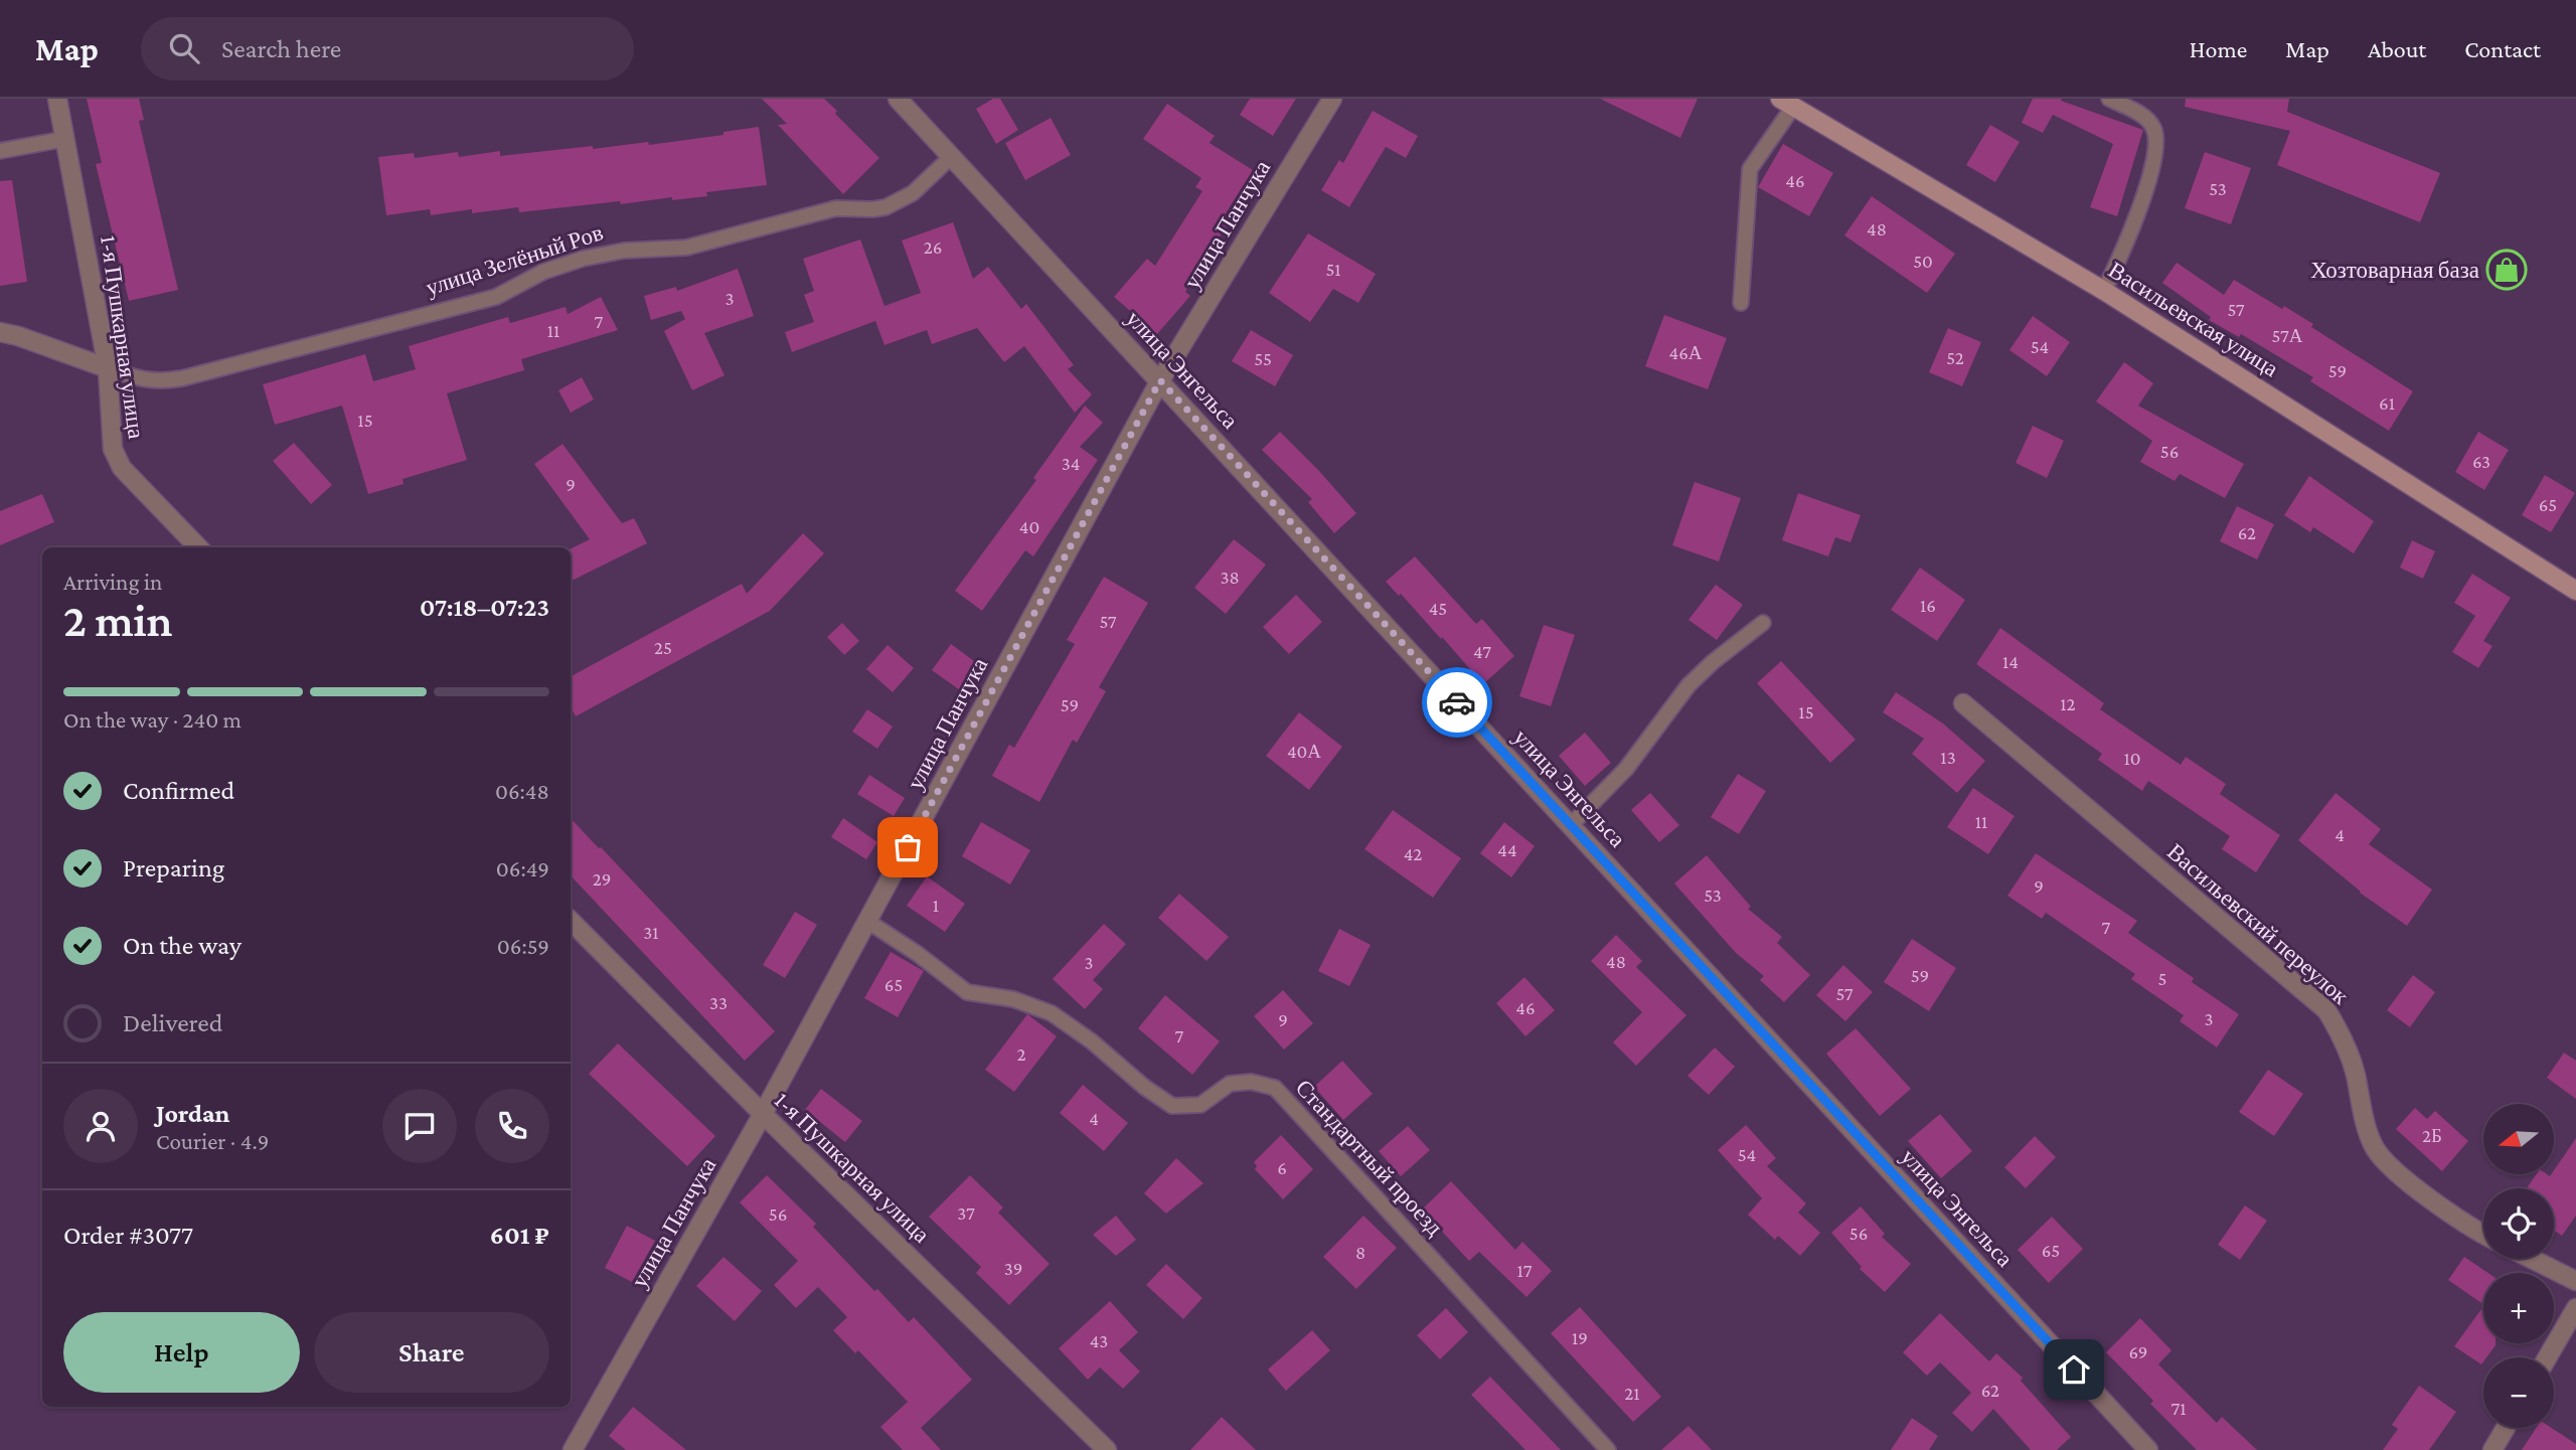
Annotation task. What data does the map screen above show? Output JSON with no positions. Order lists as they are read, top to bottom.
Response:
{
  "streets": {
    "main road": ["Васильевская улица"],
    "street": [
      "улица Панчука",
      "улица Зелёный Ров",
      "1-я Пушкарная улица",
      "улица Энгельса",
      "Васильевский переулок"
    ],
    "lane": ["Стандартный проезд"]
  },
  "crossings": [
    ["улица Панчука", "1-я Пушкарная улица"],
    ["улица Панчука", "улица Энгельса"],
    ["улица Панчука", "Стандартный проезд"],
    ["улица Зелёный Ров", "1-я Пушкарная улица"],
    ["улица Зелёный Ров", "улица Энгельса"]
  ],
  "places": {
    "shop": ["Хозтоварная база"]
  },
  "house_numbers": [
    "46",
    "53",
    "48",
    "26",
    "50",
    "51",
    "3",
    "57",
    "7",
    "11",
    "57А",
    "54",
    "46А",
    "52",
    "55",
    "59",
    "61",
    "15",
    "56",
    "63",
    "34",
    "9",
    "65",
    "40",
    "62",
    "38",
    "16",
    "45",
    "57",
    "25",
    "47",
    "14",
    "12",
    "59",
    "15",
    "40А",
    "13",
    "10",
    "11",
    "4",
    "44",
    "42",
    "29",
    "9",
    "53",
    "1",
    "7",
    "31",
    "48",
    "3",
    "59",
    "5",
    "65",
    "57",
    "33",
    "46",
    "3",
    "9",
    "7",
    "2",
    "4",
    "2Б",
    "54",
    "6",
    "37",
    "56",
    "56",
    "65",
    "8",
    "39",
    "17",
    "19",
    "43",
    "69",
    "62",
    "21",
    "71"
  ],
  "north": "left",
  "page": {
    "header": "Map",
    "search": "Search here",
    "nav": [
      "Home",
      "Map",
      "About",
      "Contact"
    ],
    "heading": ["2 min", "Arriving in", "07:18–07:23"],
    "panel": [
      "Jordan",
      "Courier · 4.9",
      "Order #3077",
      "601 ₽"
    ],
    "bar": "On the way · 240 m",
    "list": [
      ["Confirmed", "06:48"],
      ["Preparing", "06:49"],
      ["On the way", "06:59"],
      "Delivered"
    ],
    "map_buttons": ["+", "−"],
    "buttons": ["Help", "Share"]
  }
}
